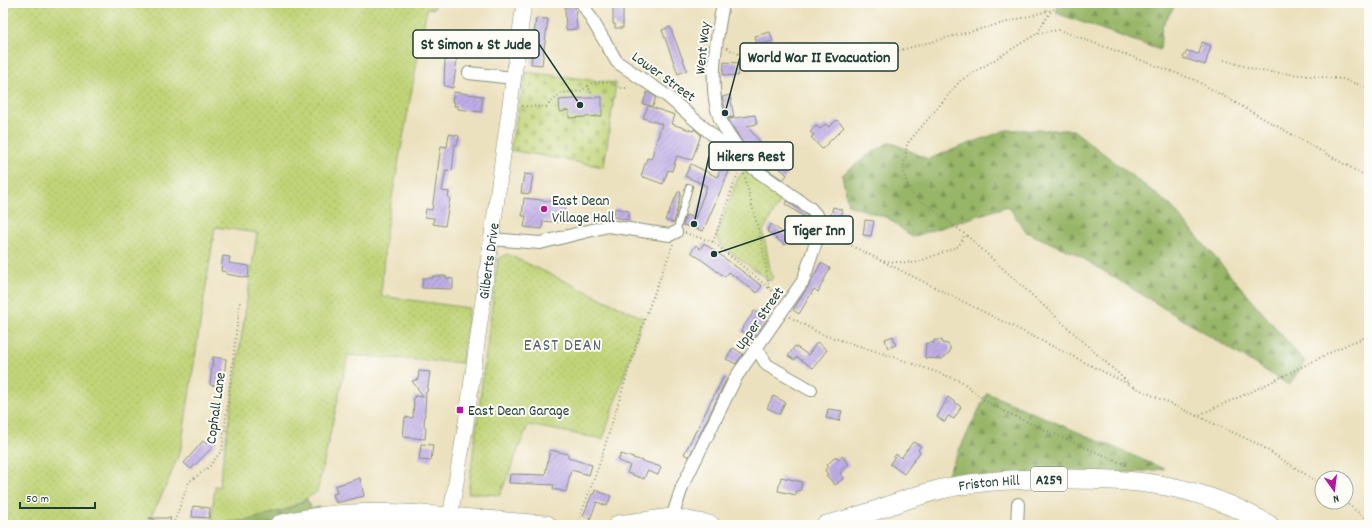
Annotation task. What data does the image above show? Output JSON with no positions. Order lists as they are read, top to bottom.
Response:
{
  "streets": {
    "main road": ["A259", "Friston Hill"],
    "street": [
      "Went Way",
      "Lower Street",
      "Gilberts Drive",
      "Upper Street"
    ],
    "path": ["Cophall Lane"]
  },
  "crossings": [
    ["Went Way", "Lower Street"]
  ],
  "districts": ["EAST DEAN"],
  "places": {
    "other": [
      "St Simon & St Jude",
      "World War II Evacuation",
      "East Dean Village Hall",
      "Hikers Rest",
      "Tiger Inn"
    ],
    "transit": ["East Dean Garage"]
  },
  "scale_bar": "50 m",
  "north": "bottom"
}
